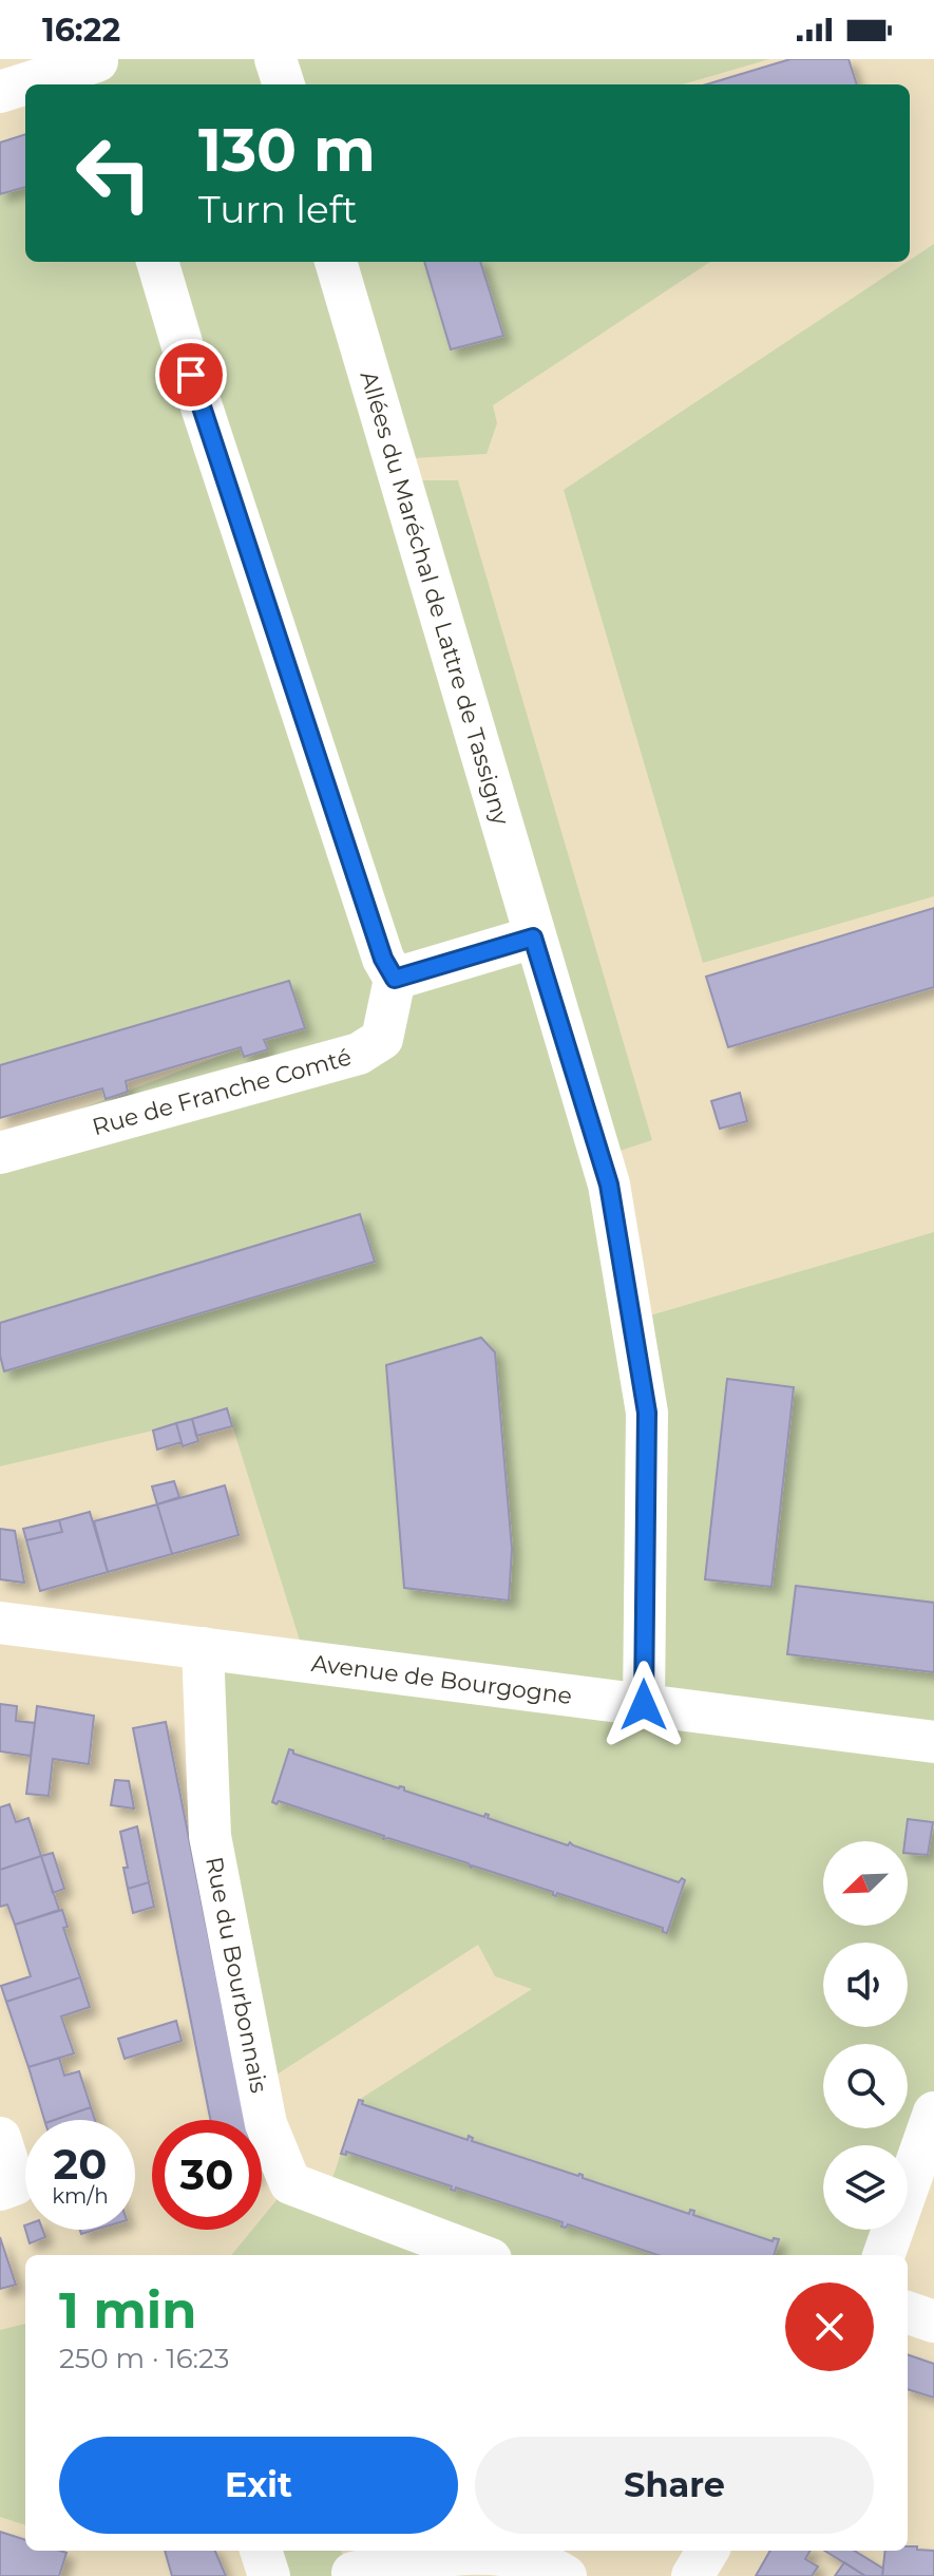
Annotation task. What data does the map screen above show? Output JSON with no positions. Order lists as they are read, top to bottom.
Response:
{
  "streets": {
    "street": [
      "Allées du Maréchal de Lattre de Tassigny",
      "Rue de Franche Comté",
      "Avenue de Bourgogne",
      "Rue du Bourbonnais"
    ]
  },
  "crossings": [
    ["Allées du Maréchal de Lattre de Tassigny", "Avenue de Bourgogne"],
    ["Avenue de Bourgogne", "Rue du Bourbonnais"]
  ],
  "north": "bottom left",
  "page": {
    "status": "16:22",
    "turn": ["130 m", "Turn left"],
    "speed": "20 km/h",
    "limit": "30",
    "heading": ["1 min", "250 m · 16:23"],
    "buttons": ["Exit", "Share"]
  }
}
